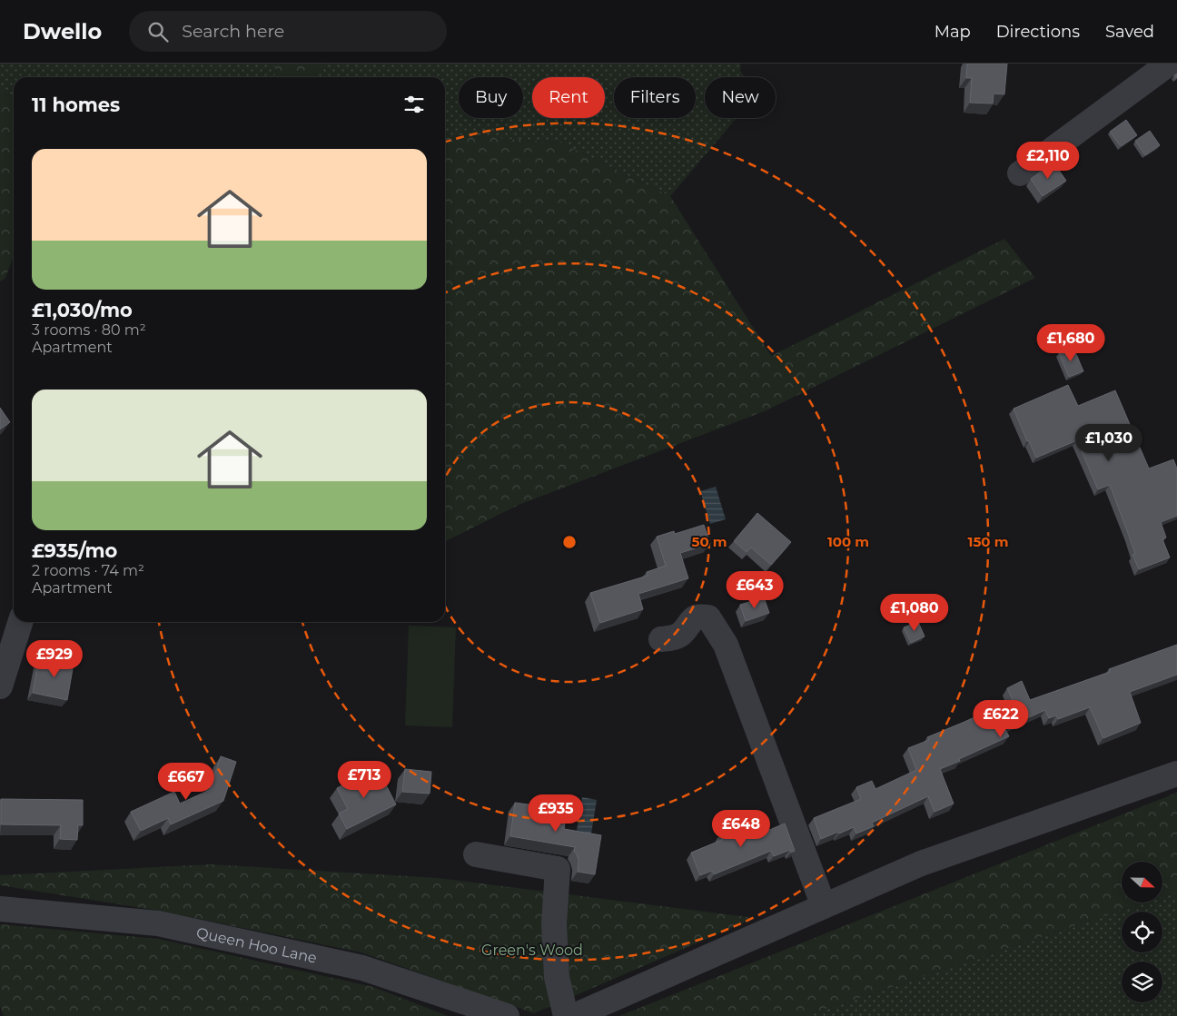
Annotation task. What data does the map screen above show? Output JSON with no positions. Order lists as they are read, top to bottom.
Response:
{
  "streets": {
    "street": ["Queen Hoo Lane"]
  },
  "parks": ["Green's Wood"],
  "north": "right",
  "page": {
    "header": "Dwello",
    "search": "Search here",
    "nav": ["Map", "Directions", "Saved"],
    "chip": [
      "Buy",
      "Rent",
      "Filters",
      "New"
    ],
    "heading": "11 homes",
    "list": [
      {
        "name": "£1,030/mo",
        "note": "3 rooms · 80 m² · Apartment"
      },
      {
        "name": "£935/mo",
        "note": "2 rooms · 74 m² · Apartment"
      }
    ],
    "price": [
      "£2,110",
      "£1,680",
      "£1,030",
      "£643",
      "£1,080",
      "£929",
      "£622",
      "£713",
      "£667",
      "£935",
      "£648"
    ]
  },
  "rings": ["50 m", "100 m", "150 m"]
}
